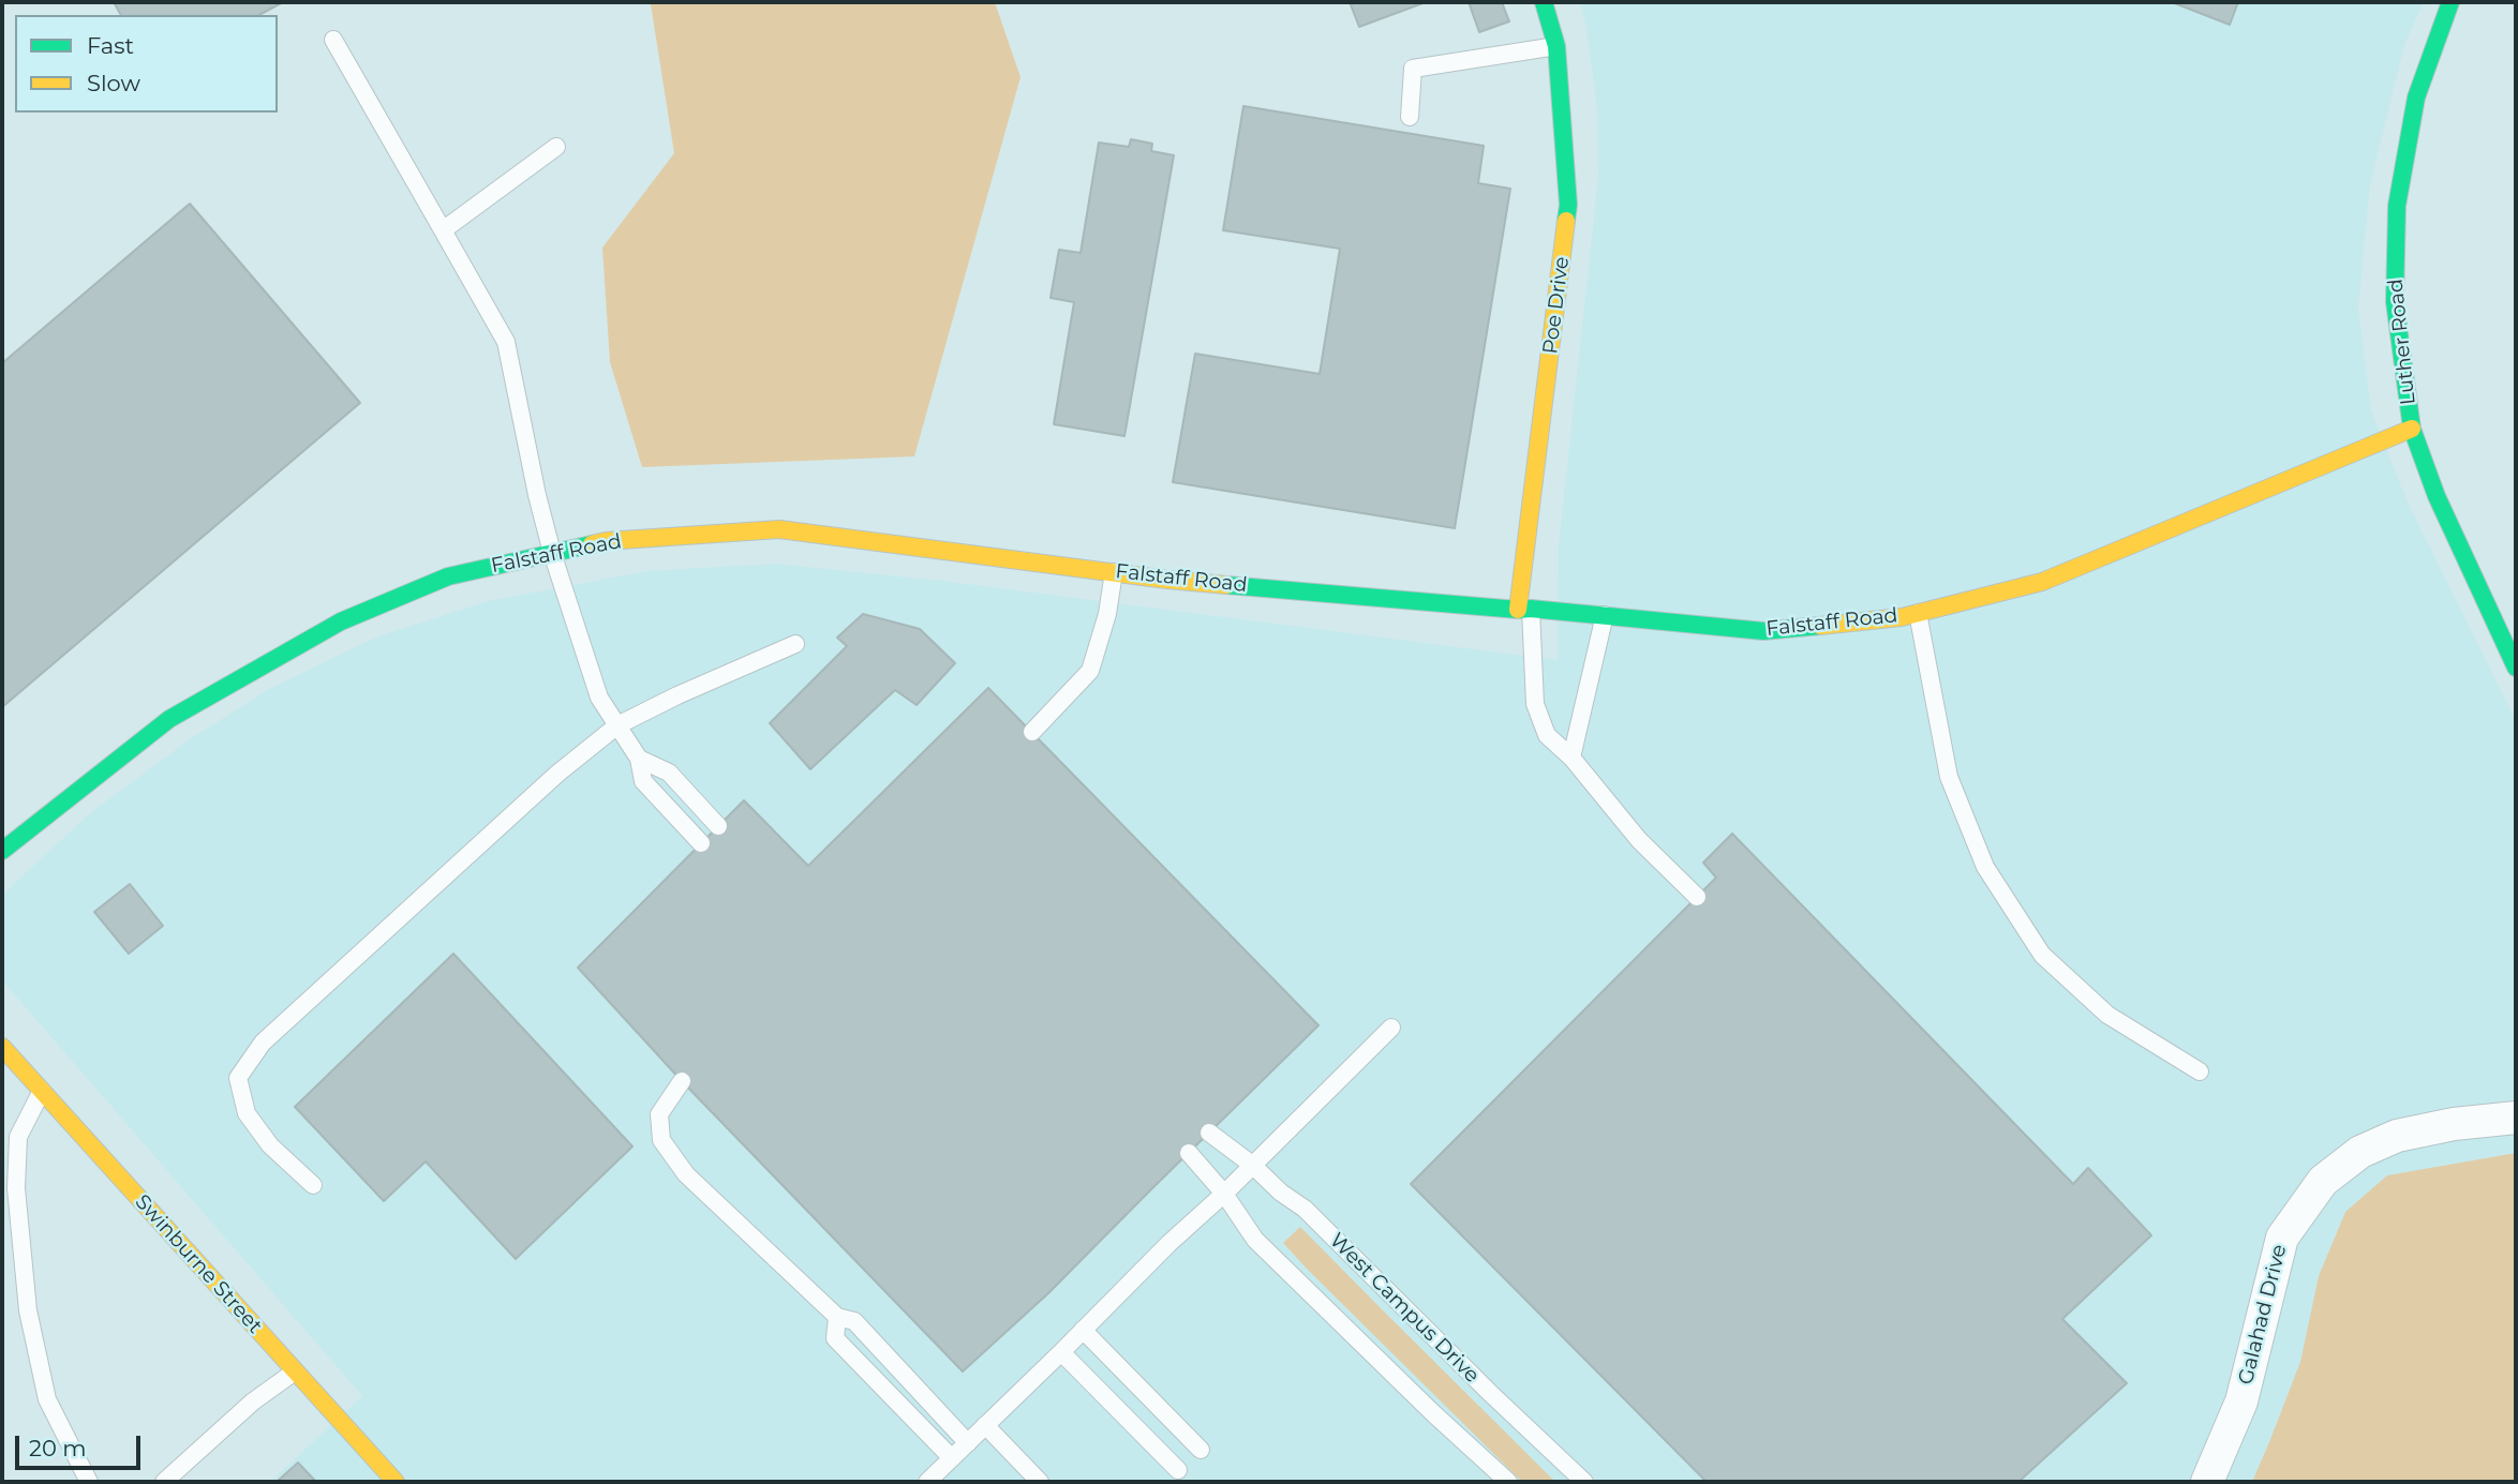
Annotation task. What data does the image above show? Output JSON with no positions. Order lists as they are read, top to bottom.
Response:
{
  "streets": {
    "street": [
      "Poe Drive",
      "Luther Road",
      "Falstaff Road",
      "Swinburne Street",
      "Galahad Drive"
    ],
    "lane": ["West Campus Drive"]
  },
  "crossings": [
    ["Poe Drive", "Falstaff Road"],
    ["Luther Road", "Falstaff Road"]
  ],
  "legend": ["Fast", "Slow"],
  "scale_bar": "20 m"
}
